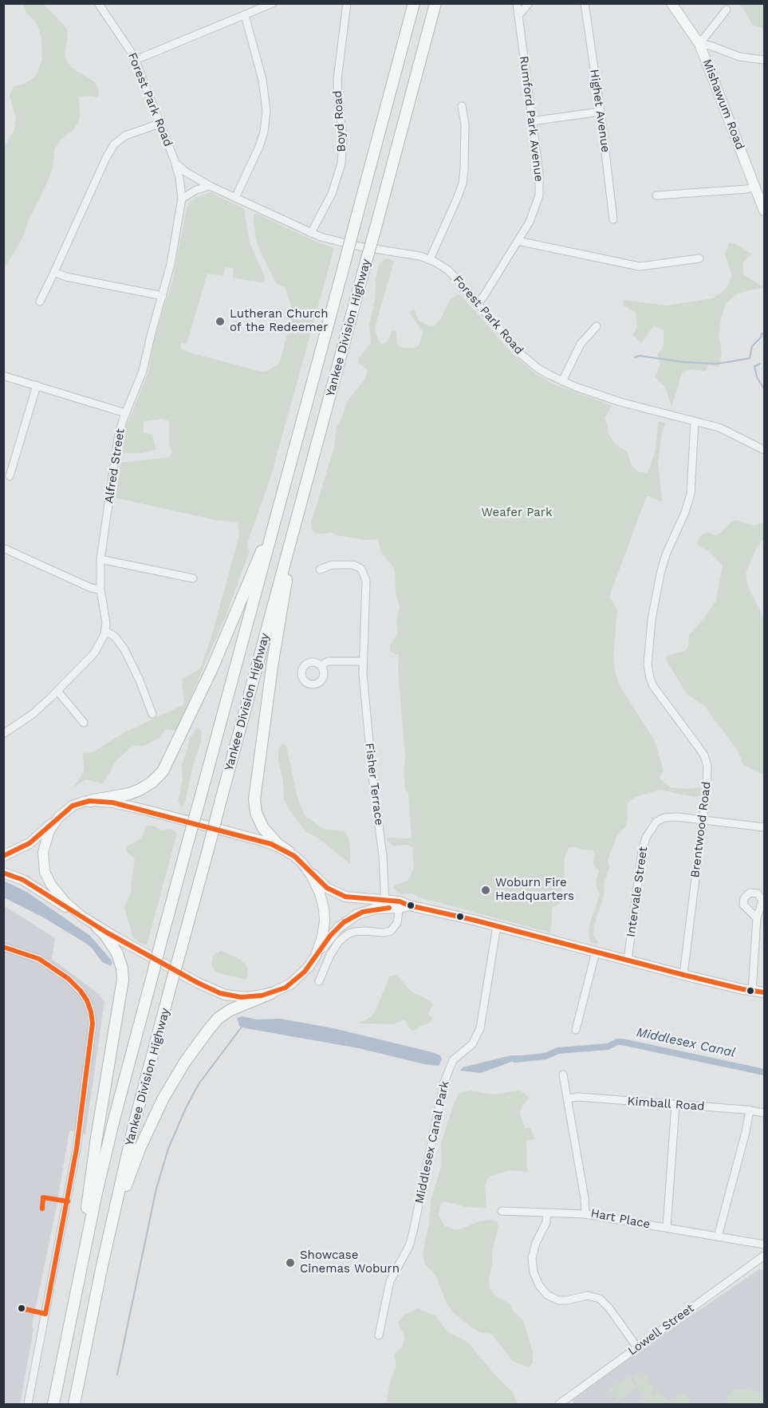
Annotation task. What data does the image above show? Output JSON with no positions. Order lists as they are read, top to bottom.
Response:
{
  "streets": {
    "highway": ["Yankee Division Highway"],
    "main road": ["Mishawum Road"],
    "street": [
      "Forest Park Road",
      "Highet Avenue",
      "Rumford Park Avenue",
      "Boyd Road",
      "Alfred Street",
      "Fisher Terrace",
      "Brentwood Road",
      "Intervale Street",
      "Kimball Road",
      "Middlesex Canal Park",
      "Hart Place",
      "Lowell Street"
    ]
  },
  "crossings": [
    ["Forest Park Road", "Rumford Park Avenue"],
    ["Forest Park Road", "Boyd Road"],
    ["Forest Park Road", "Alfred Street"],
    ["Forest Park Road", "Brentwood Road"],
    ["Brentwood Road", "Intervale Street"],
    ["Kimball Road", "Hart Place"]
  ],
  "water": ["Middlesex Canal"],
  "parks": ["Weafer Park"],
  "places": ["Lutheran Church of the Redeemer", "Woburn Fire Headquarters", "Showcase Cinemas Woburn"]
}
